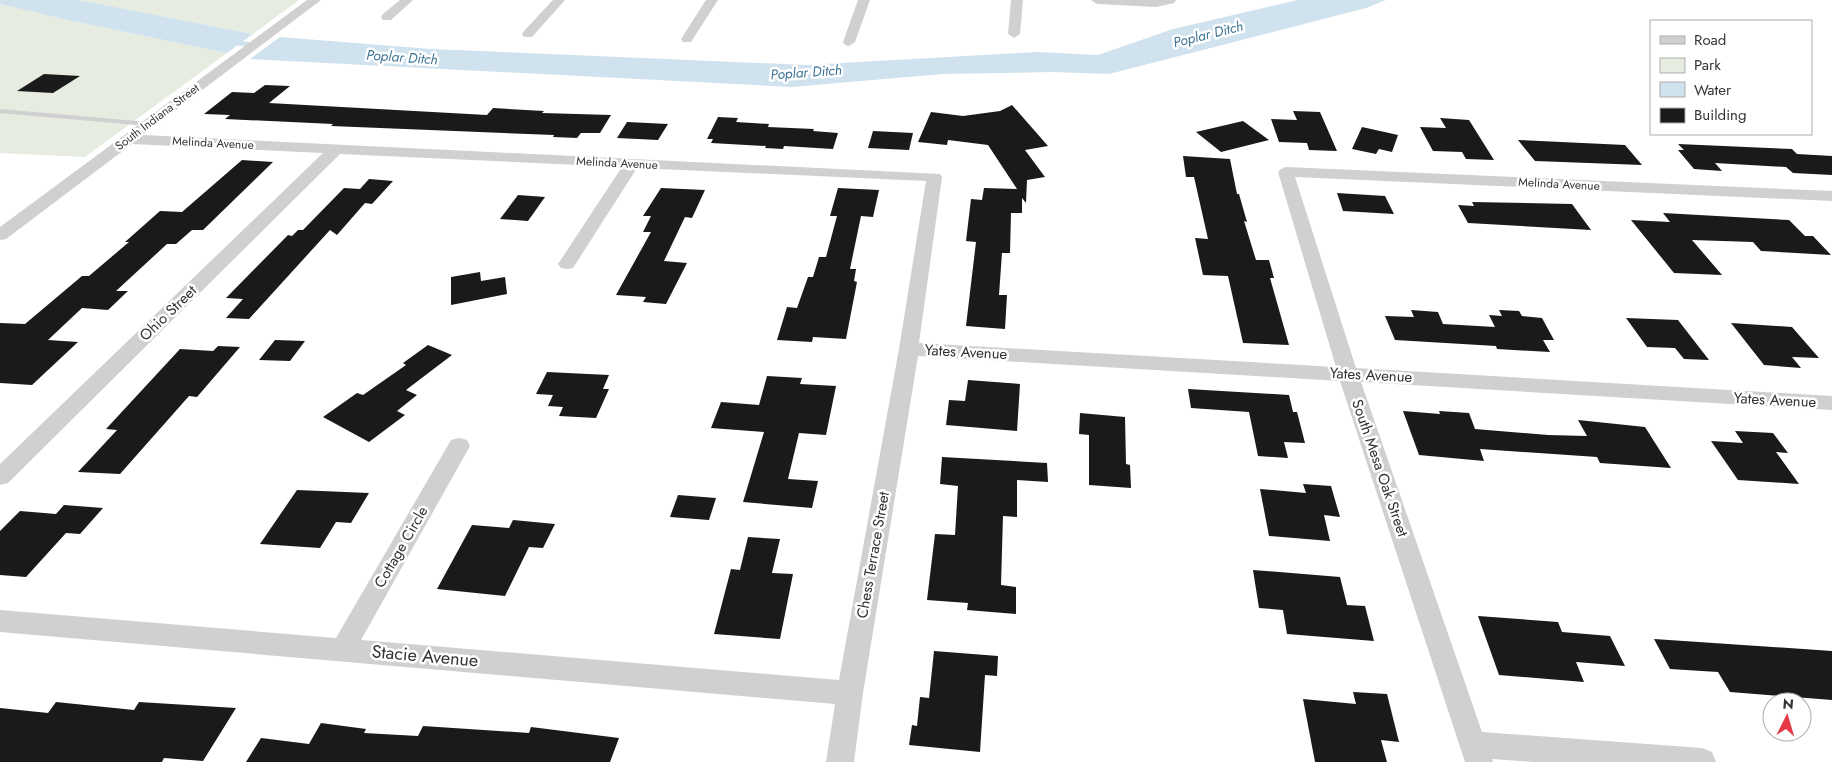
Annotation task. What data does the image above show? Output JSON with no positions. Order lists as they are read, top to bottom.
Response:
{
  "streets": {
    "street": [
      "South Indiana Street",
      "Melinda Avenue",
      "Ohio Street",
      "Yates Avenue",
      "South Mesa Oak Street",
      "Cottage Circle",
      "Chess Terrace Street",
      "Stacie Avenue"
    ]
  },
  "crossings": [
    ["South Indiana Street", "Melinda Avenue"],
    ["Melinda Avenue", "Ohio Street"],
    ["Melinda Avenue", "Yates Avenue"],
    ["Melinda Avenue", "South Mesa Oak Street"],
    ["Melinda Avenue", "Chess Terrace Street"],
    ["Yates Avenue", "South Mesa Oak Street"],
    ["Yates Avenue", "Chess Terrace Street"],
    ["Cottage Circle", "Stacie Avenue"],
    ["Chess Terrace Street", "Stacie Avenue"]
  ],
  "water": ["Poplar Ditch"],
  "legend": [
    "Road",
    "Park",
    "Water",
    "Building"
  ],
  "north": "top"
}
